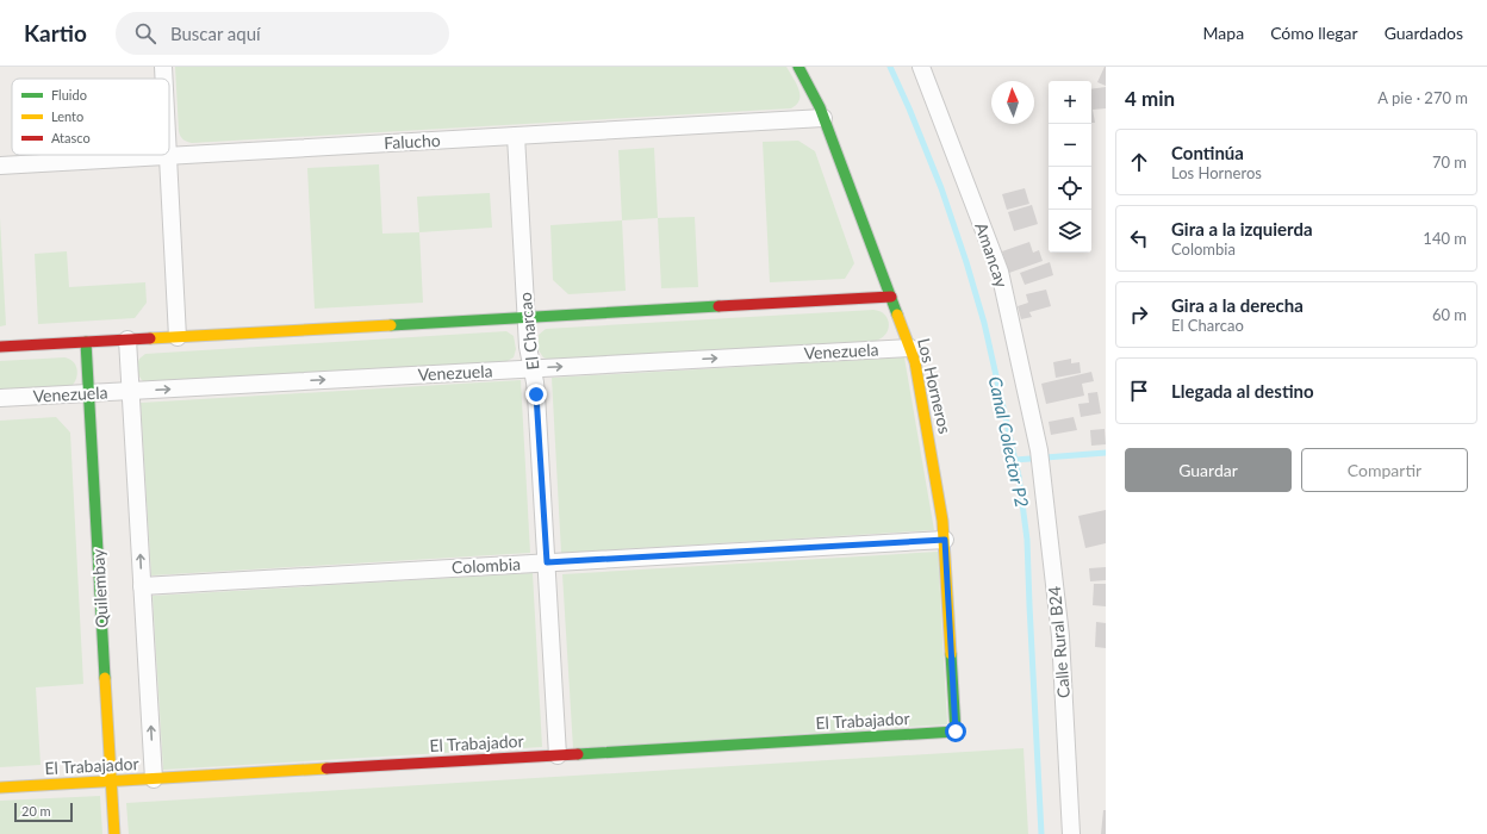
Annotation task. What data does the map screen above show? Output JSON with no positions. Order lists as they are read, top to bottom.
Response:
{
  "streets": {
    "street": [
      "Falucho",
      "Amancay",
      "El Charcao",
      "Venezuela",
      "Los Horneros",
      "Colombia",
      "Quilembay",
      "Calle Rural B24",
      "El Trabajador"
    ]
  },
  "crossings": [
    ["Falucho", "El Charcao"],
    ["Falucho", "Los Horneros"],
    ["Amancay", "Calle Rural B24"],
    ["El Charcao", "Venezuela"],
    ["El Charcao", "Colombia"],
    ["El Charcao", "El Trabajador"],
    ["Venezuela", "Los Horneros"],
    ["Venezuela", "Quilembay"],
    ["Los Horneros", "Colombia"],
    ["Los Horneros", "El Trabajador"],
    ["Quilembay", "El Trabajador"]
  ],
  "water": ["Canal Colector P2"],
  "legend": ["Fluido", "Lento", "Atasco"],
  "scale_bar": "20 m",
  "north": "top",
  "page": {
    "header": "Kartio",
    "search": "Buscar aquí",
    "nav": ["Mapa", "Cómo llegar", "Guardados"],
    "heading": ["4 min", "A pie · 270 m"],
    "map_buttons": ["+", "−"],
    "list": [
      ["Continúa", "Los Horneros", "70 m"],
      ["Gira a la izquierda", "Colombia", "140 m"],
      ["Gira a la derecha", "El Charcao", "60 m"],
      "Llegada al destino"
    ],
    "buttons": ["Guardar", "Compartir"],
    "scale": "20 m"
  }
}
